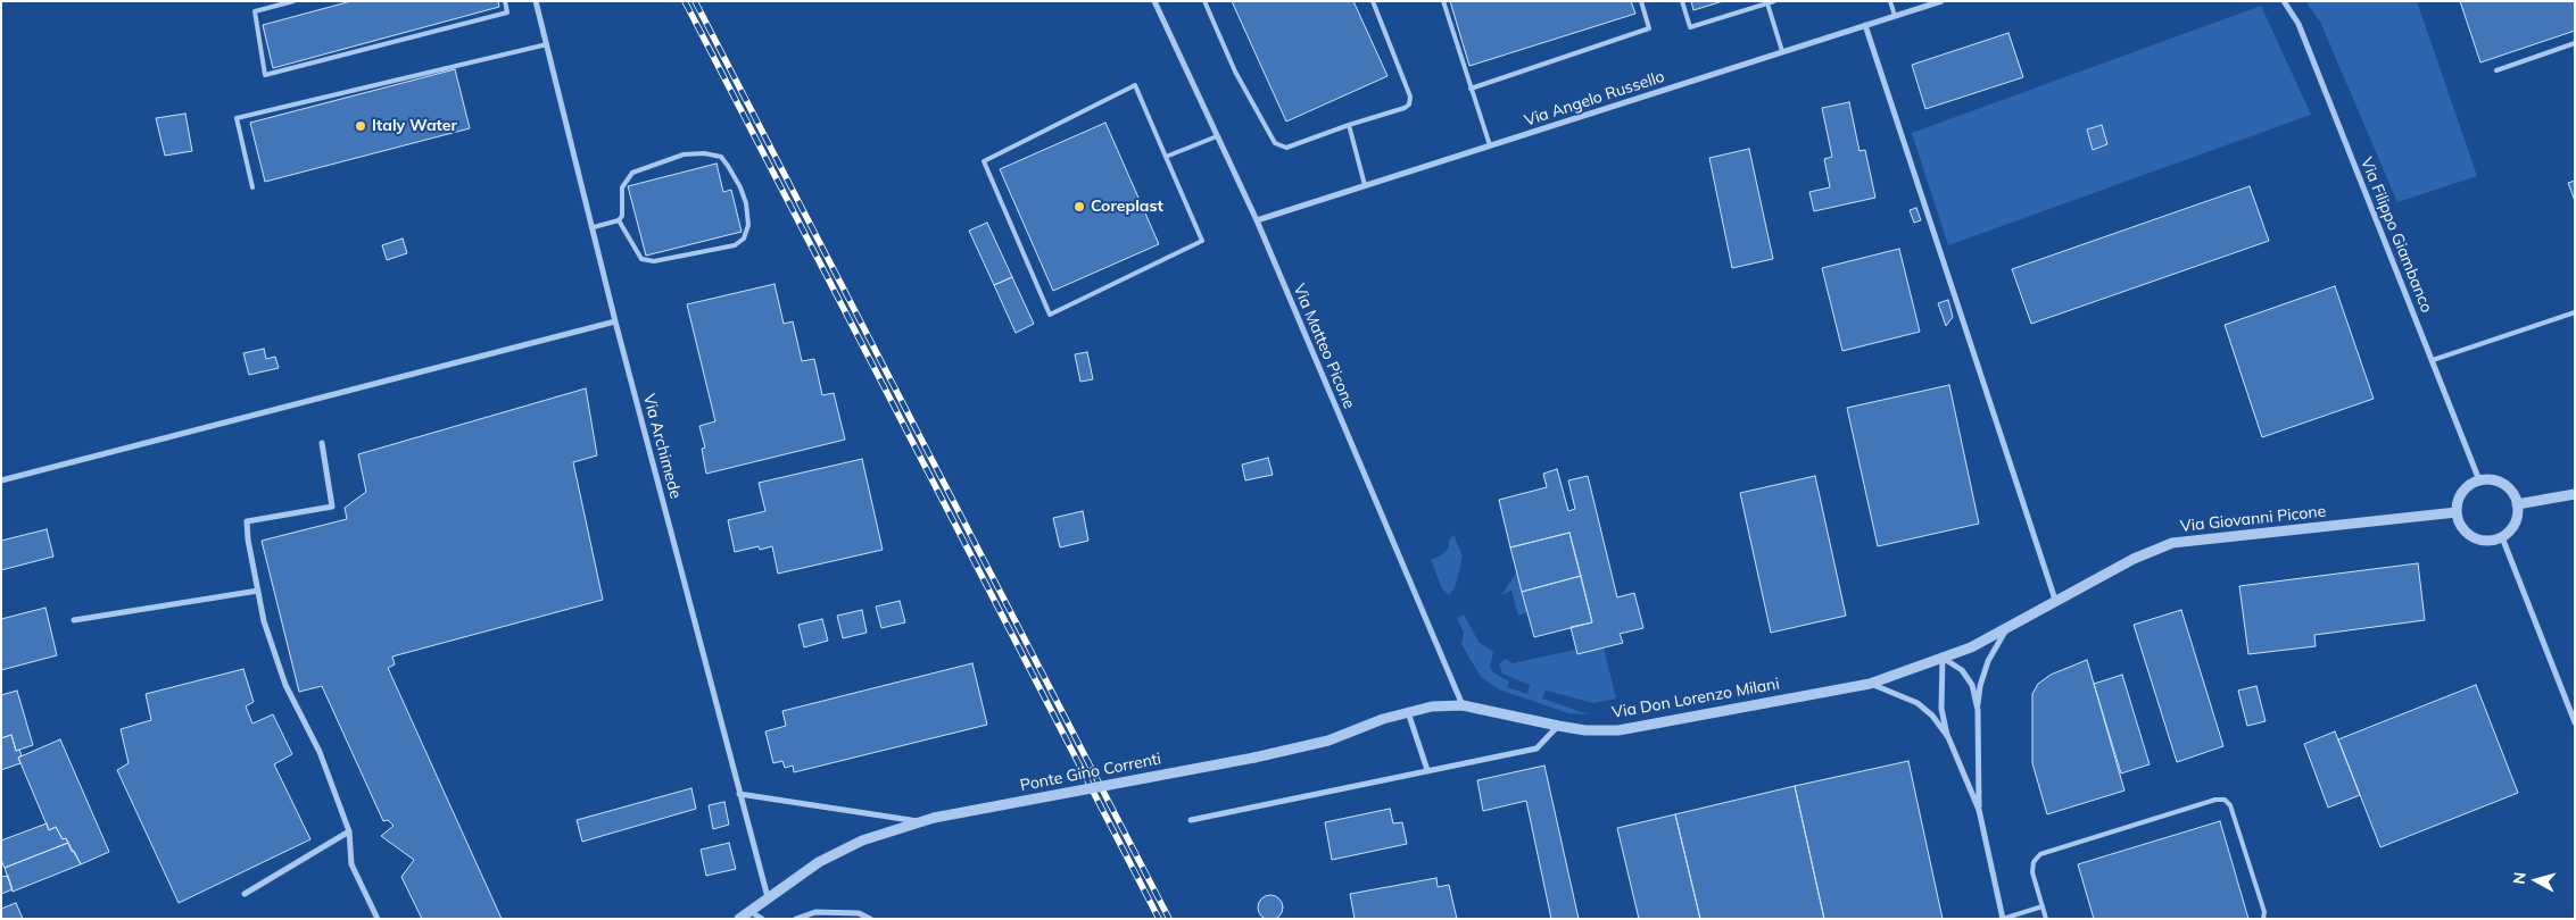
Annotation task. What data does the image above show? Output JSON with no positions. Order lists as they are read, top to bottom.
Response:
{
  "streets": {
    "street": [
      "Via Angelo Russello",
      "Via Filippo Giambanco",
      "Via Matteo Picone",
      "Via Archimede",
      "Via Giovanni Picone",
      "Via Don Lorenzo Milani",
      "Ponte Gino Correnti"
    ]
  },
  "crossings": [
    ["Via Angelo Russello", "Via Matteo Picone"],
    ["Via Filippo Giambanco", "Via Giovanni Picone"],
    ["Via Matteo Picone", "Via Don Lorenzo Milani"],
    ["Via Giovanni Picone", "Via Don Lorenzo Milani"],
    ["Via Don Lorenzo Milani", "Ponte Gino Correnti"]
  ],
  "places": ["Italy Water", "Coreplast"],
  "north": "left"
}
